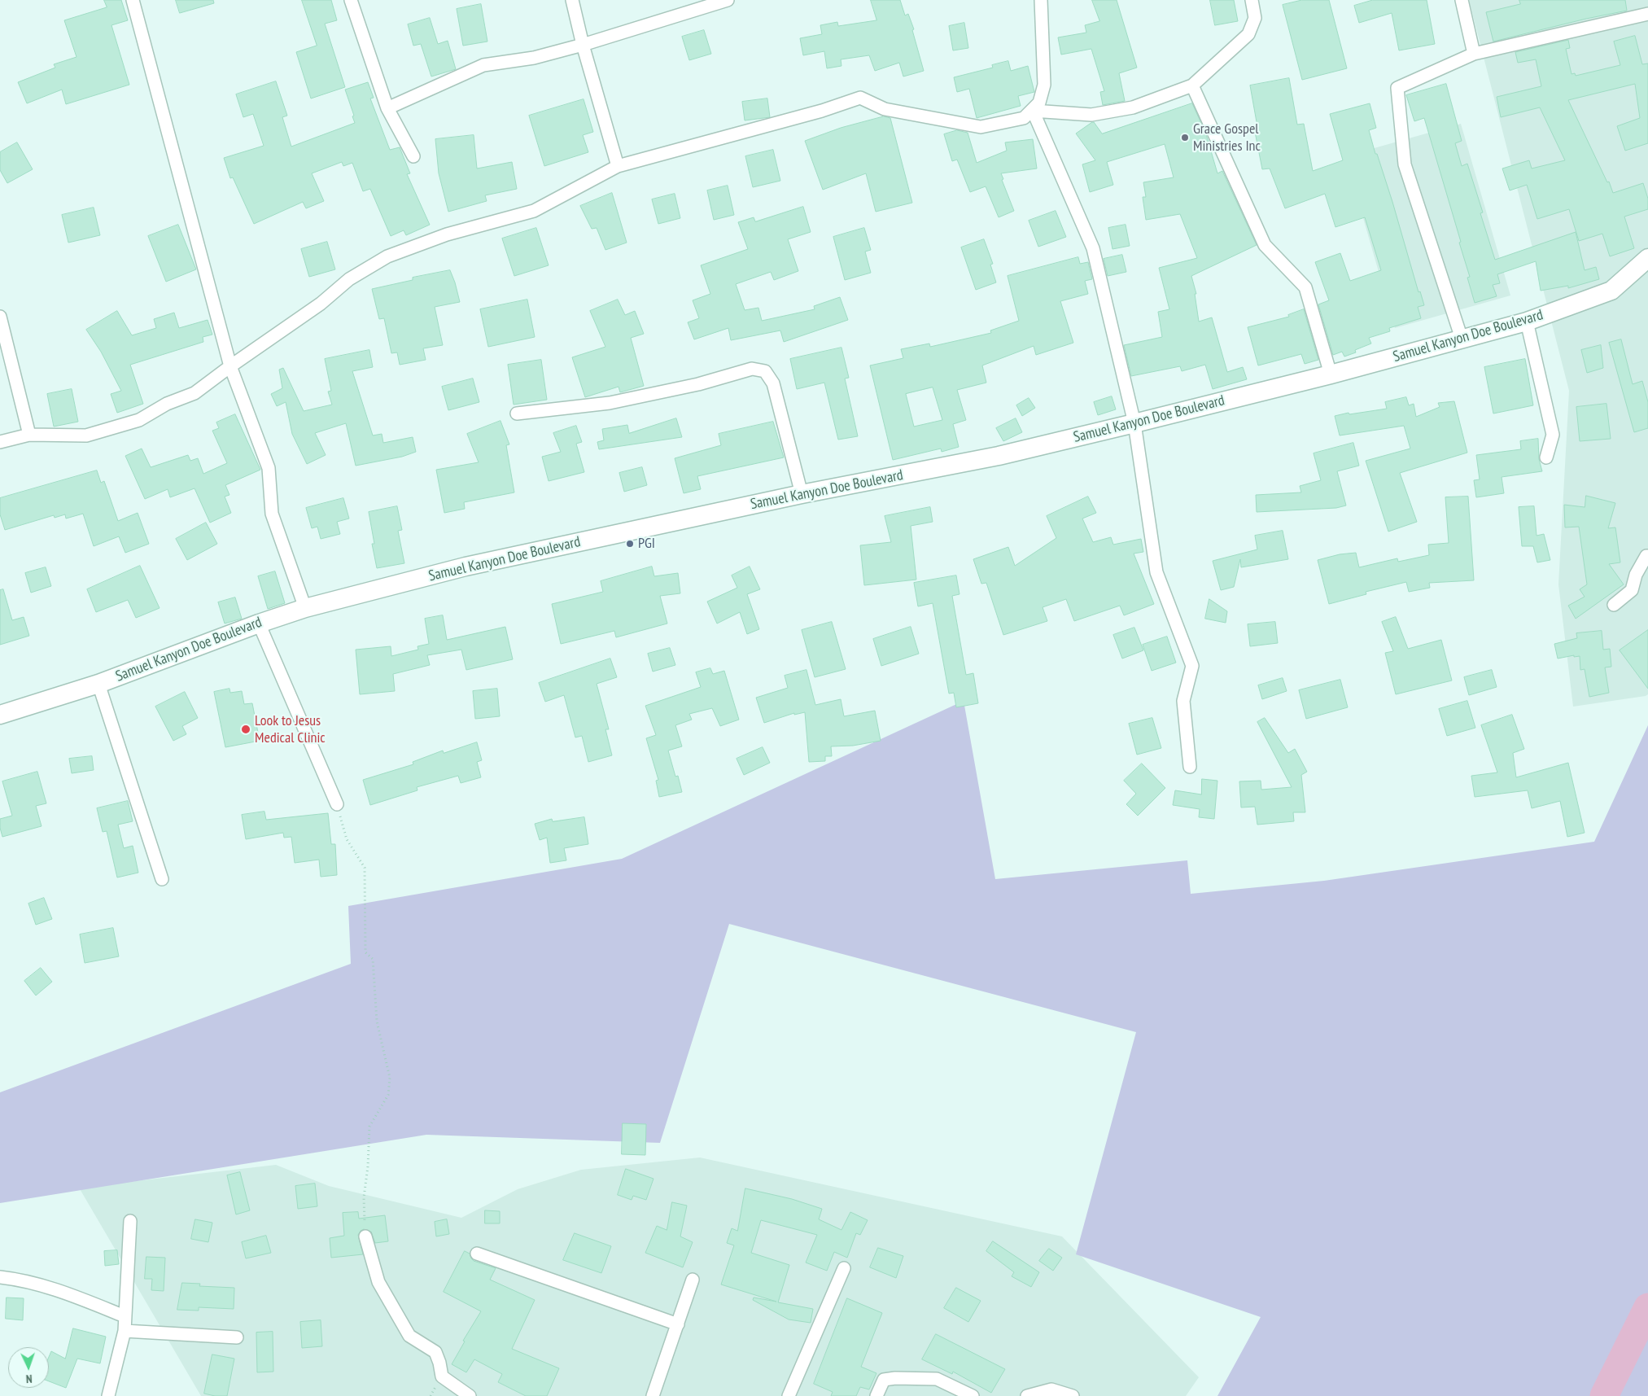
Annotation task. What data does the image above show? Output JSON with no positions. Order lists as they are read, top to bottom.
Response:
{
  "streets": {
    "street": ["Samuel Kanyon Doe Boulevard"]
  },
  "places": ["Grace Gospel Ministries Inc", "PGI", "Look to Jesus Medical Clinic"],
  "north": "bottom"
}
